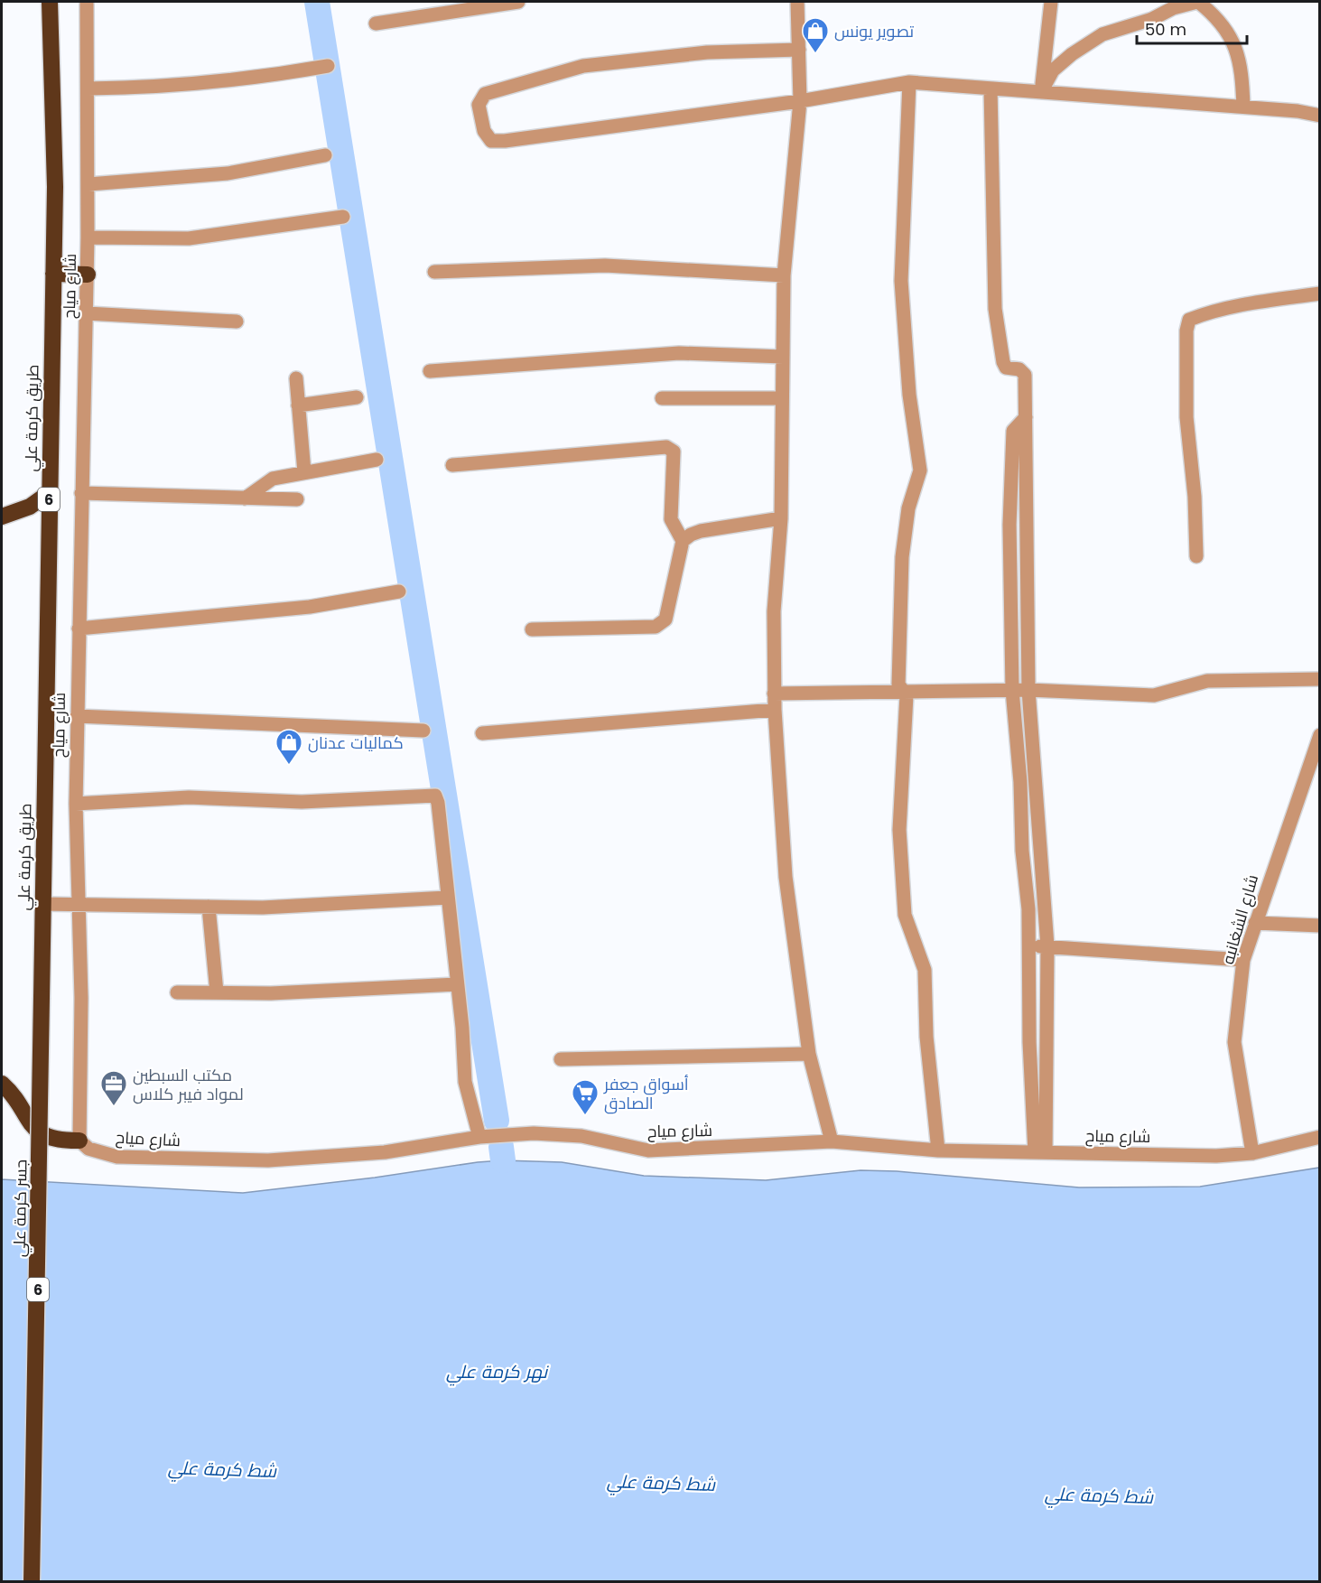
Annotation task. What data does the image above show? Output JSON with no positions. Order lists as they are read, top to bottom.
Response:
{
  "streets": {
    "highway": ["طريق كرمة علي", "6", "جسر كرمة علي"],
    "street": ["شارع مياح", "شارع الشغانبه"]
  },
  "crossings": [
    ["شارع مياح", "شارع الشغانبه"],
    ["طريق كرمة علي", "جسر كرمة علي"]
  ],
  "water": ["نهر كرمة علي", "شط كرمة علي"],
  "places": {
    "shop": ["تصوير يونس", "كماليات عدنان"],
    "office": ["مكتب السبطين لمواد فيبر كلاس"],
    "supermarket": ["أسواق جعفر الصادق"]
  },
  "scale_bar": "50 m"
}
